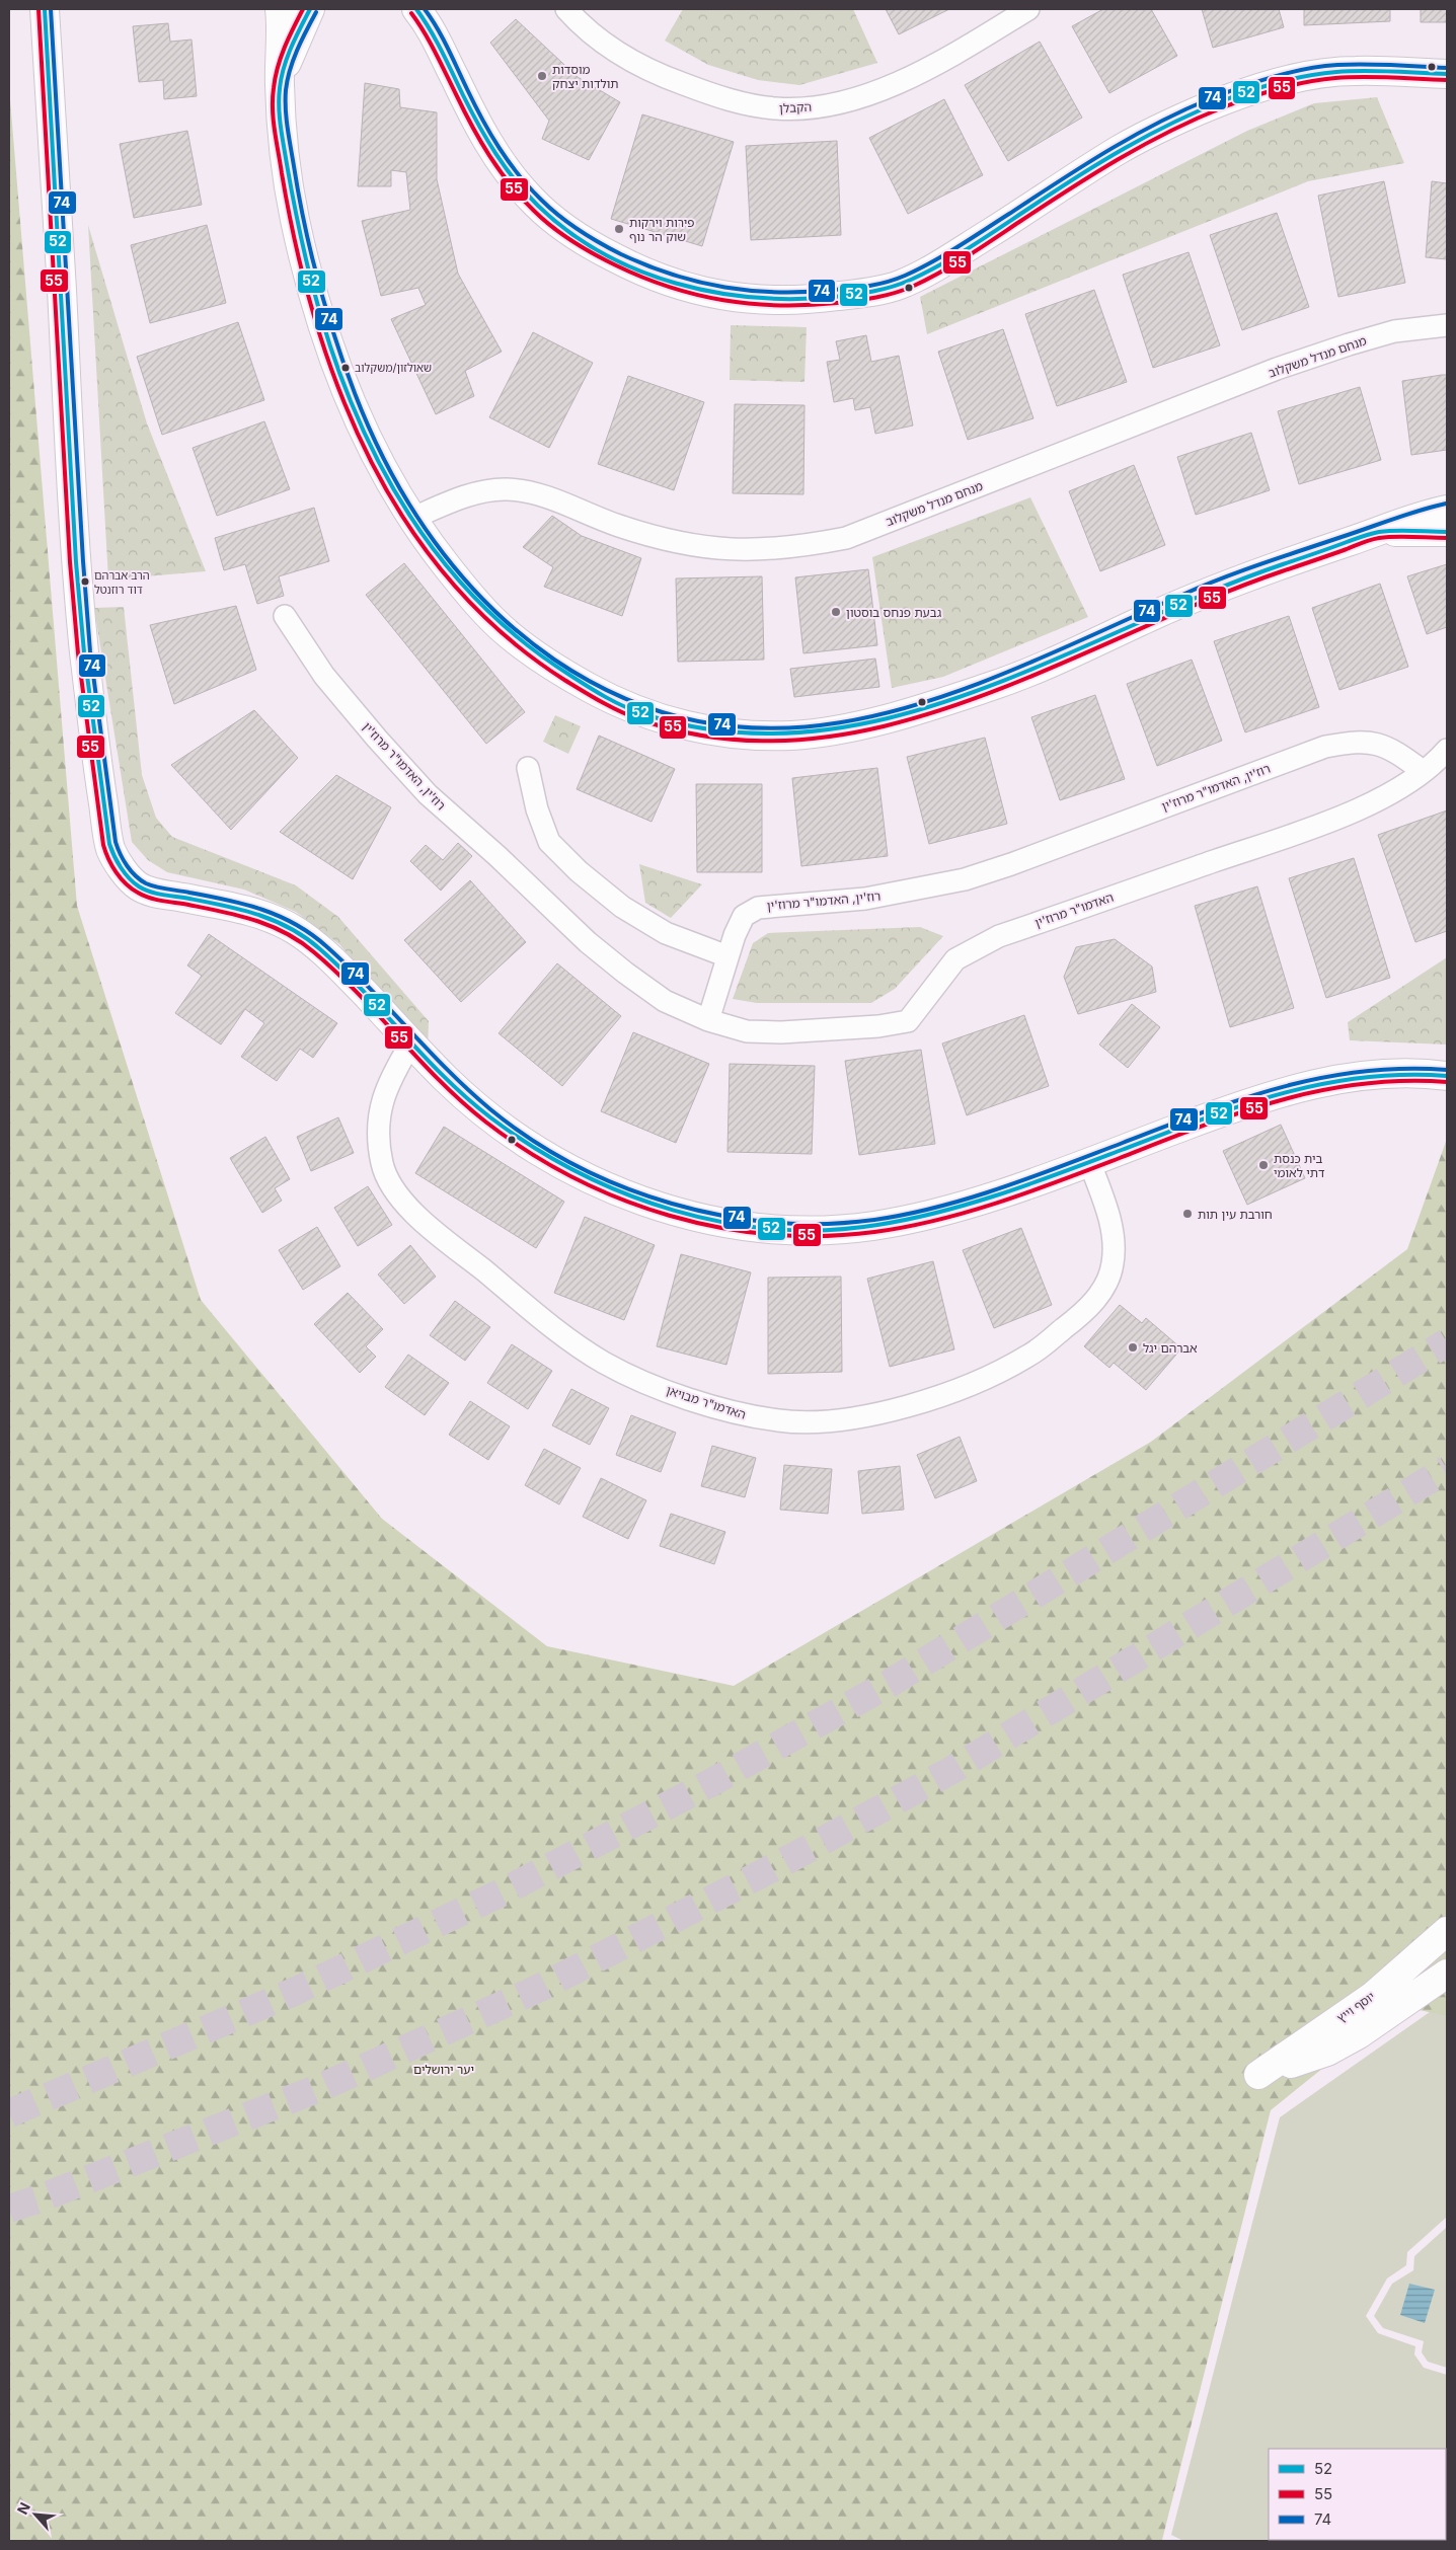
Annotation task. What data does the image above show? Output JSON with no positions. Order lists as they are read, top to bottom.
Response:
{
  "streets": {
    "street": [
      "הקבלן",
      "מנחם מנדל משקלוב",
      "רוז'ין, האדמו\"ר מרוז'ין",
      "האדמו\"ר מרוז'ין",
      "האדמו\"ר מבויאן",
      "יוסף וייץ"
    ]
  },
  "crossings": [
    ["רוז'ין, האדמו\"ר מרוז'ין", "האדמו\"ר מרוז'ין"]
  ],
  "parks": ["יער ירושלים"],
  "places": [
    "מוסדות תולדות יצחק",
    "פירות וירקות שוק הר נוף",
    "שאולזון/משקלוב",
    "הרב אברהם דוד רוזנטל",
    "גבעת פנחס בוסטון",
    "בית כנסת דתי לאומי",
    "חורבת עין תות",
    "אברהם יגל"
  ],
  "lines": ["transit line 52", "transit line 55", "transit line 74"],
  "legend": ["52", "55", "74"],
  "north": "top left"
}
